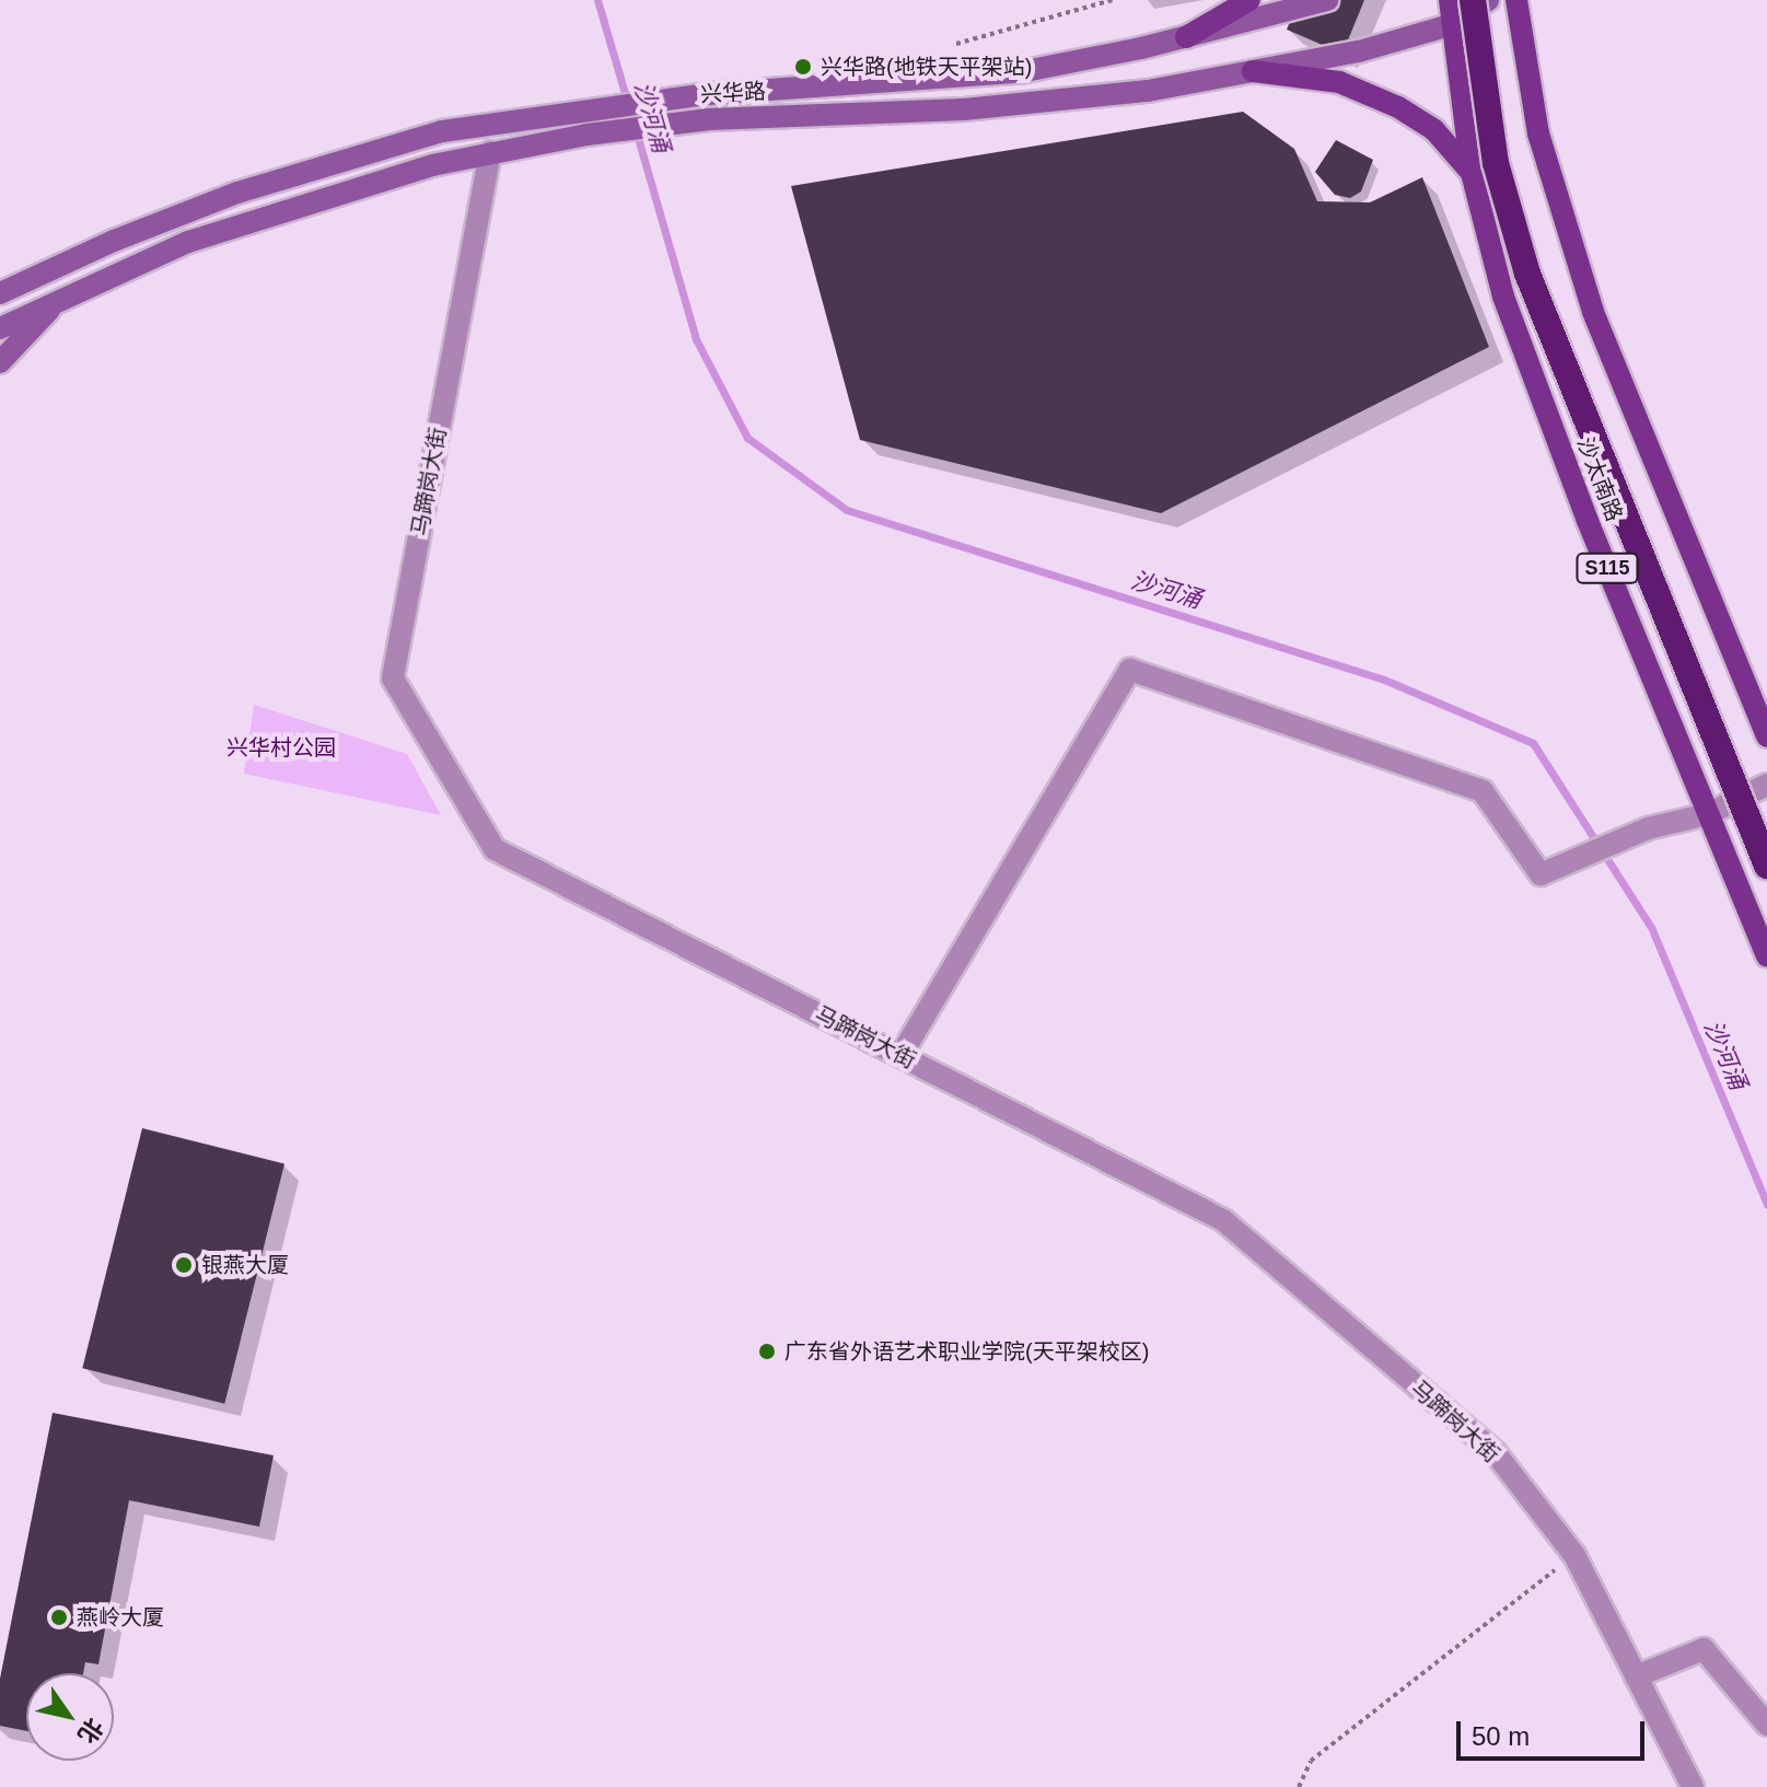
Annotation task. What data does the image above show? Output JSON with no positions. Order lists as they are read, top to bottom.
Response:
{
  "streets": {
    "main road": ["兴华路", "沙太南路", "S115"],
    "street": ["马蹄岗大街"]
  },
  "crossings": [
    ["兴华路", "沙太南路"],
    ["兴华路", "马蹄岗大街"]
  ],
  "water": ["沙河涌"],
  "parks": ["兴华村公园"],
  "places": [
    "兴华路(地铁天平架站)",
    "银燕大厦",
    "广东省外语艺术职业学院(天平架校区)",
    "燕岭大厦"
  ],
  "scale_bar": "50 m",
  "north": "bottom right"
}
